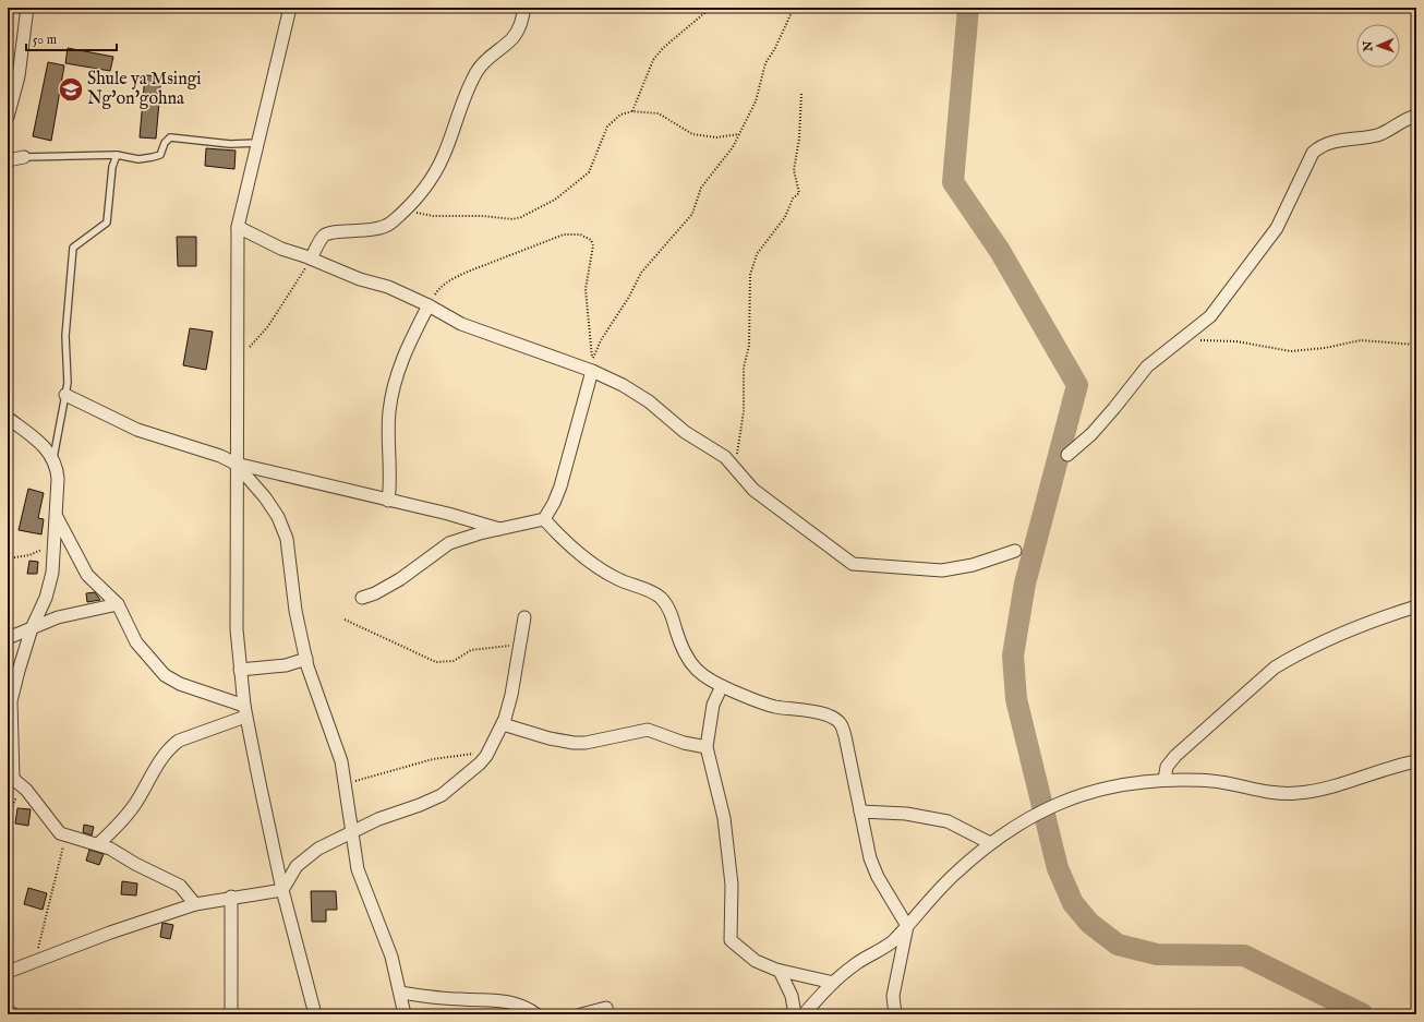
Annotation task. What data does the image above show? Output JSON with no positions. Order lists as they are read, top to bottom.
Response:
{
  "places": {
    "school or university": ["Shule ya Msingi Ng'on'gohna"]
  },
  "scale_bar": "50 m",
  "north": "left"
}
